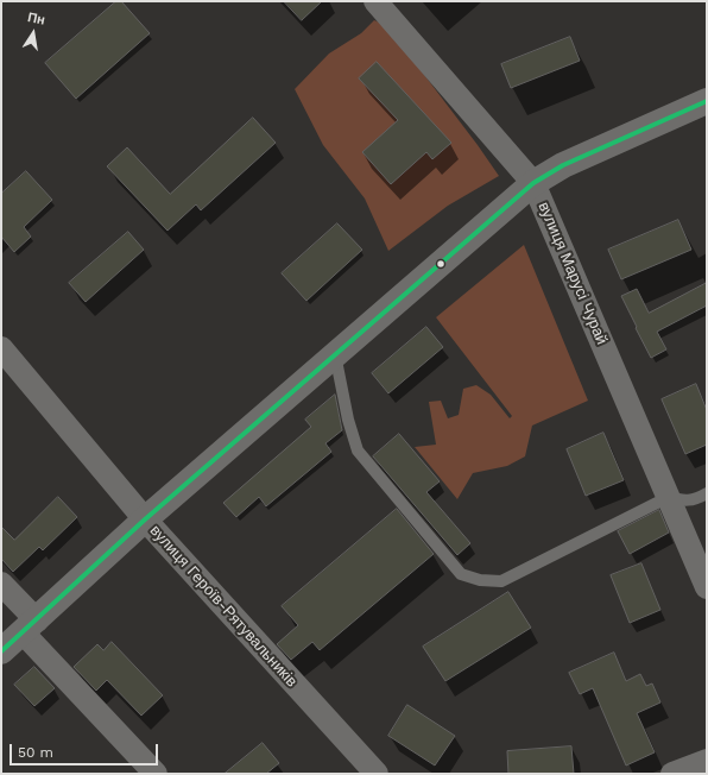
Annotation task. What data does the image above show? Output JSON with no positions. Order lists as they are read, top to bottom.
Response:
{
  "streets": {
    "street": ["вулиця Марусі Чурай", "вулиця Героїв-Рятувальників"]
  },
  "scale_bar": "50 m",
  "north": "top"
}
